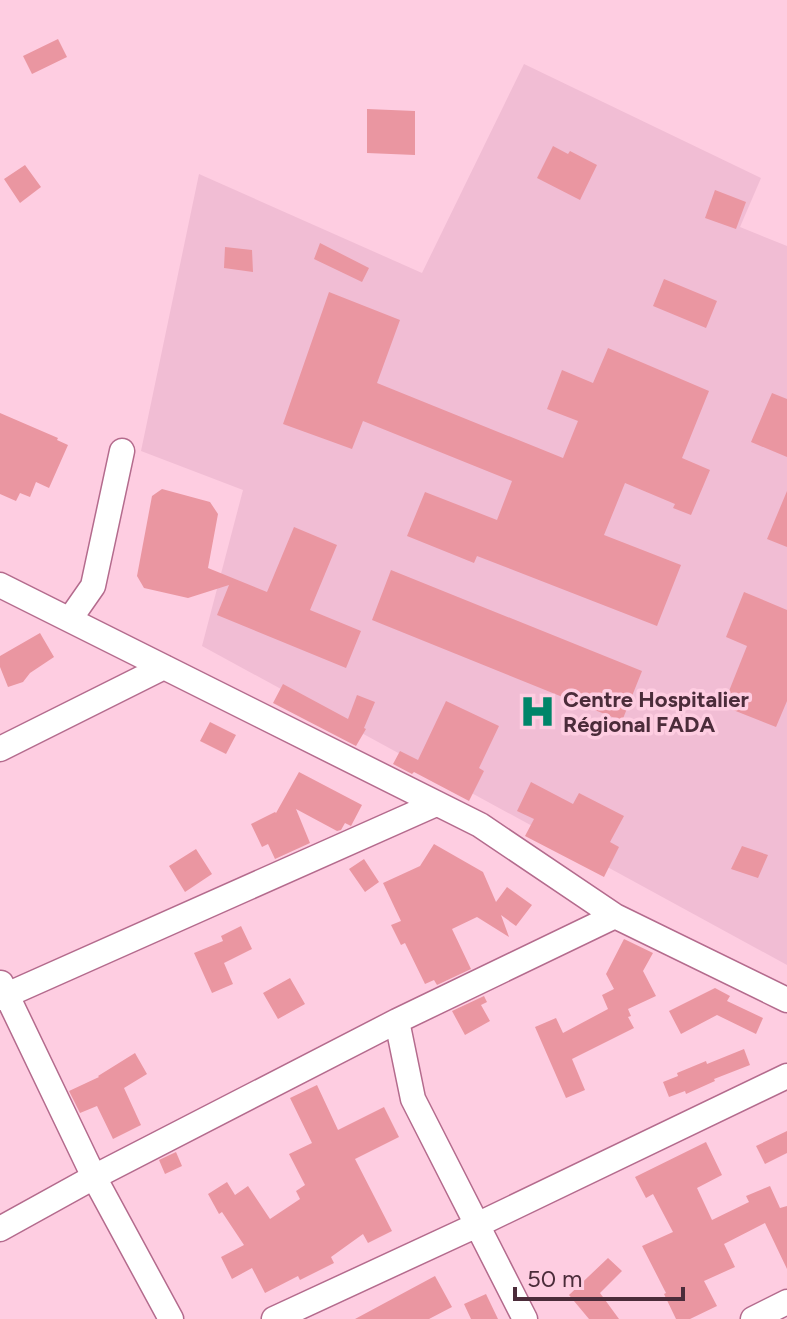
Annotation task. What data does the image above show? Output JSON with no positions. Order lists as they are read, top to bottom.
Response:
{
  "places": {
    "hospital": ["Centre Hospitalier Régional FADA"]
  },
  "scale_bar": "50 m"
}
